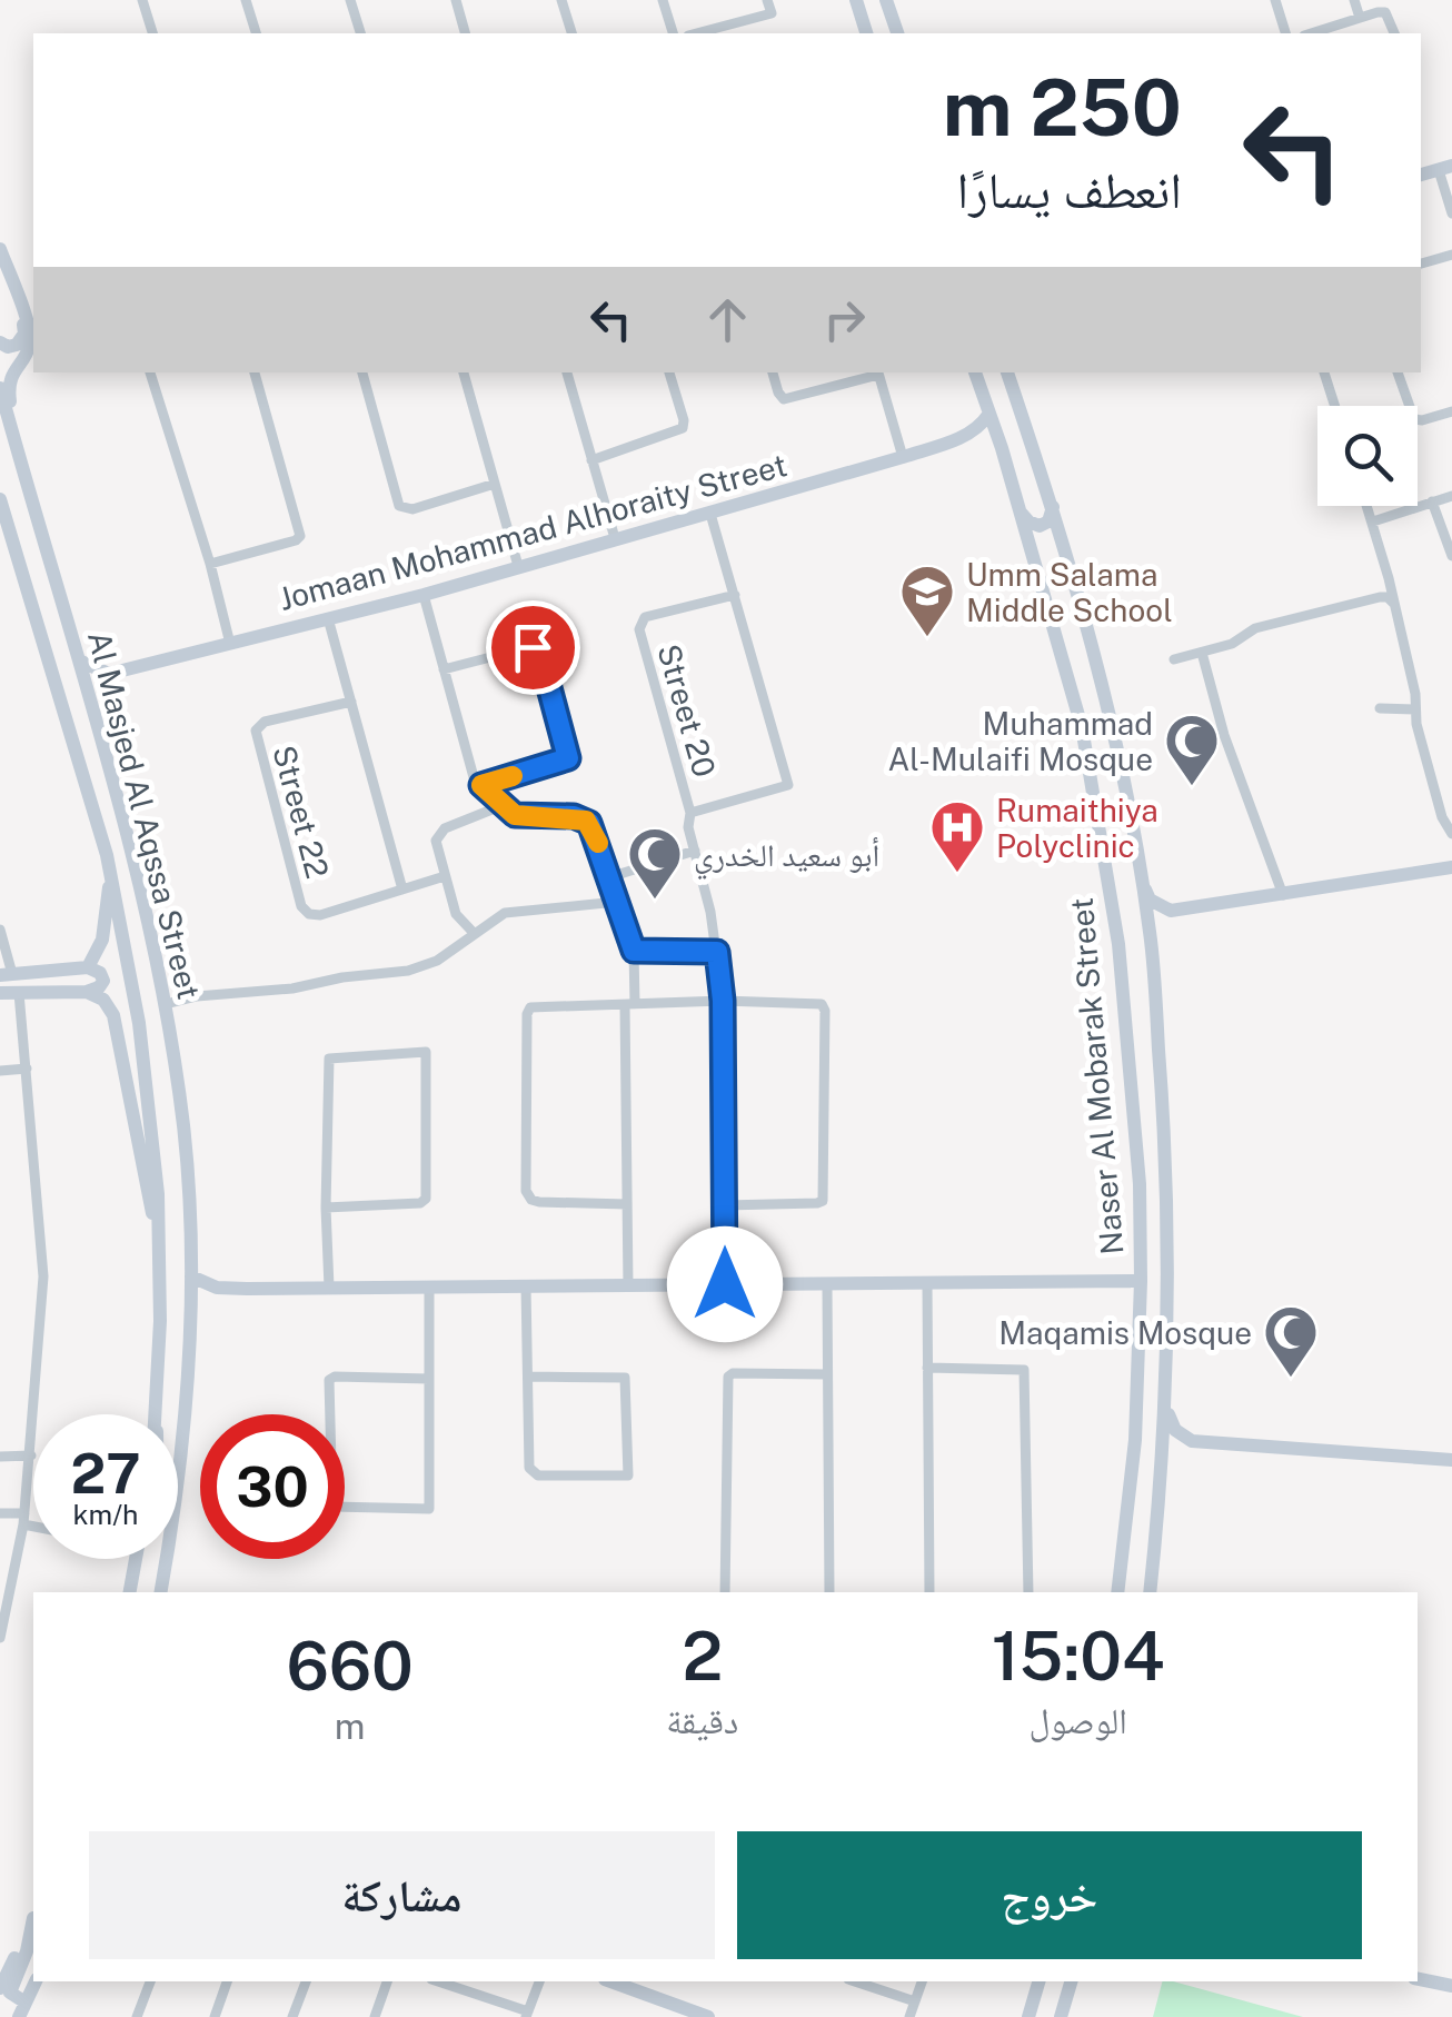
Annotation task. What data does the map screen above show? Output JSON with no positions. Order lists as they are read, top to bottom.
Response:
{
  "streets": {
    "street": [
      "Jomaan Mohammad Alhoraity Street",
      "Street 20",
      "Street 22",
      "Al Masjed Al Aqssa Street",
      "Naser Al Mobarak Street"
    ]
  },
  "crossings": [
    ["Jomaan Mohammad Alhoraity Street", "Street 20"],
    ["Jomaan Mohammad Alhoraity Street", "Naser Al Mobarak Street"]
  ],
  "places": {
    "school or university": ["Umm Salama Middle School"],
    "mosque": ["Muhammad Al-Mulaifi Mosque", "أبو سعيد الخدري", "Maqamis Mosque"],
    "hospital": ["Rumaithiya Polyclinic"]
  },
  "page": {
    "turn": ["250 m", "انعطف يسارًا"],
    "speed": "27 km/h",
    "limit": "30",
    "eta": [
      "15:04",
      "الوصول",
      "2",
      "دقيقة",
      "660",
      "m"
    ],
    "buttons": ["خروج", "مشاركة"]
  }
}
